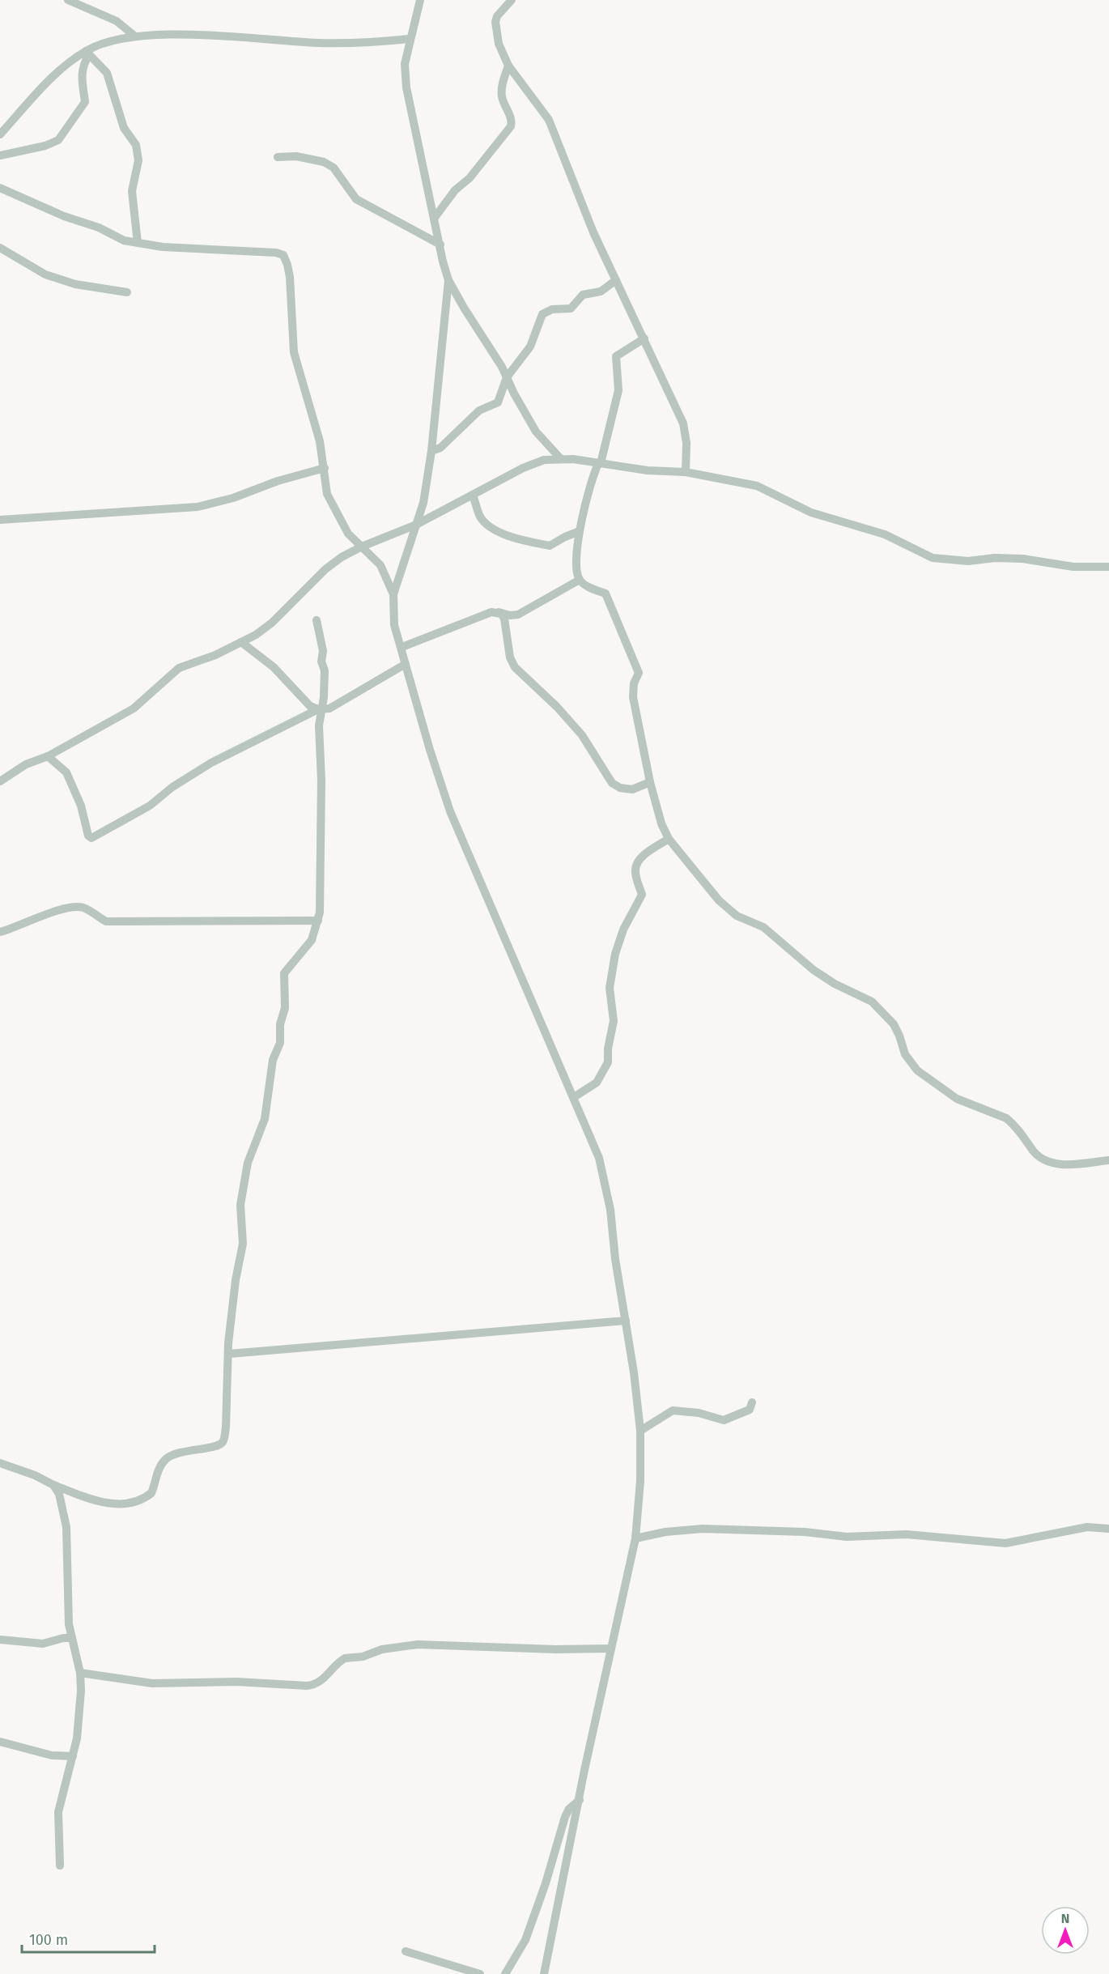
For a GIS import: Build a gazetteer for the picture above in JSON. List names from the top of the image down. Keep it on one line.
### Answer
{"scale_bar":"100 m","north":"top"}
